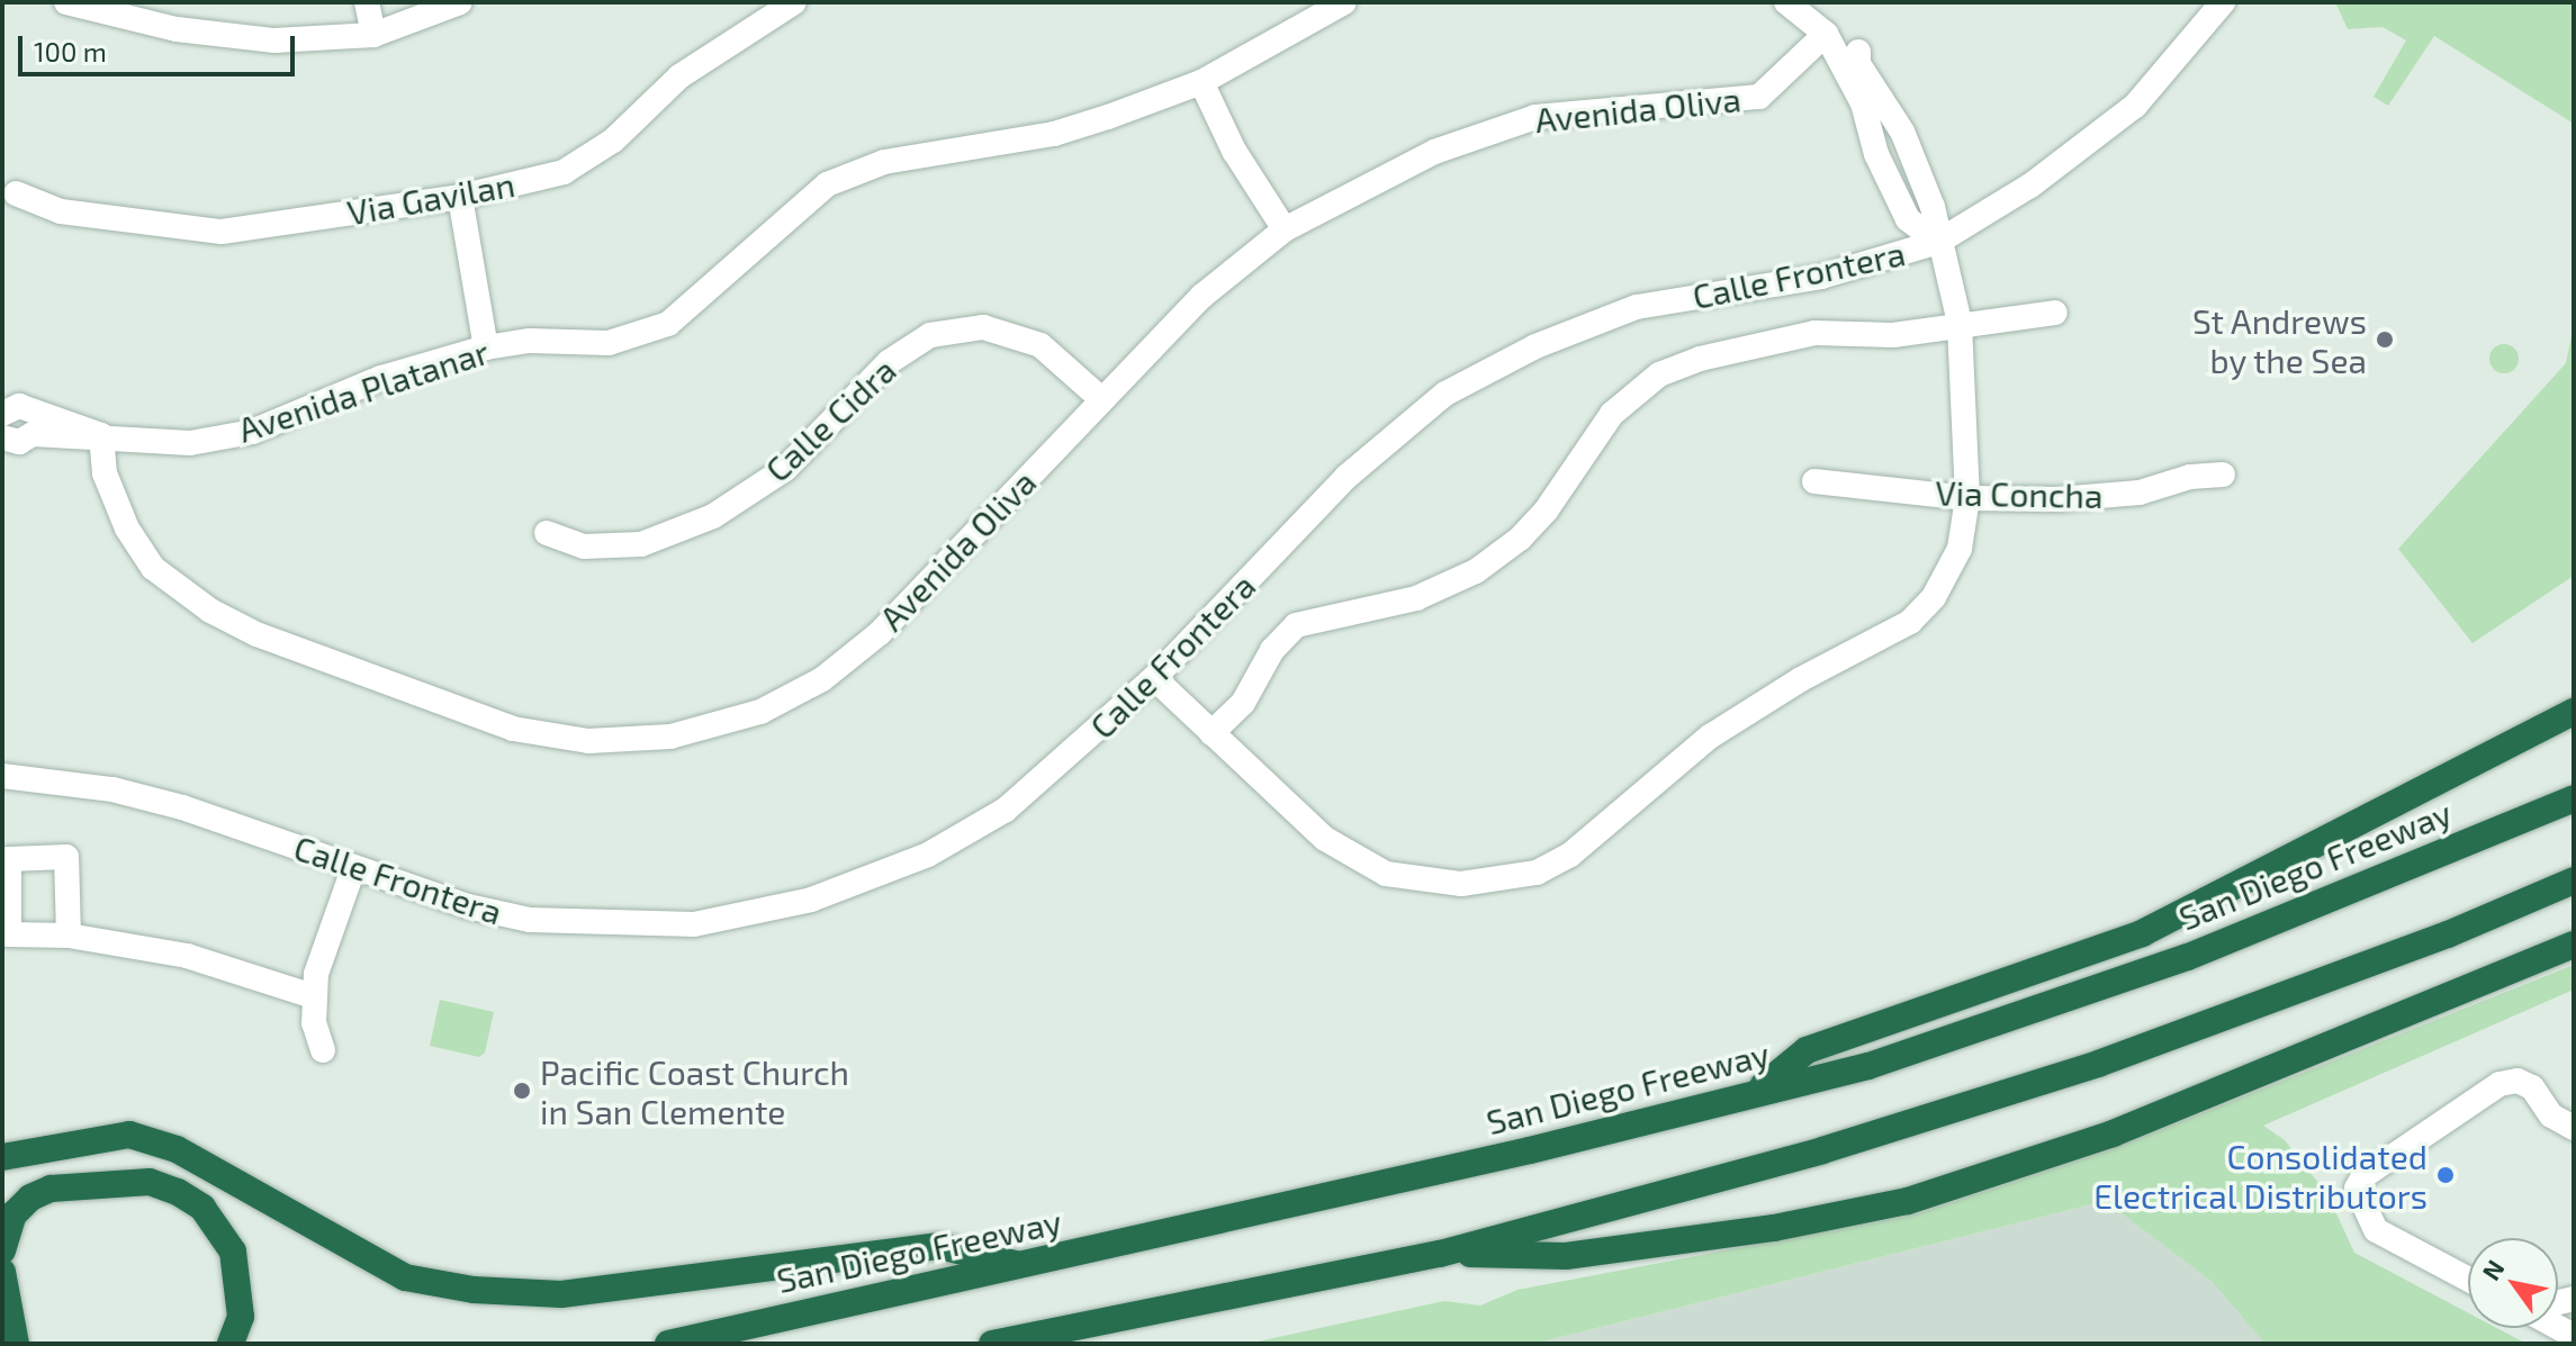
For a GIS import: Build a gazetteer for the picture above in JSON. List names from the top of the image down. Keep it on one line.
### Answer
{"streets":{"highway":["San Diego Freeway"],"street":["Avenida Oliva","Via Gavilan","Calle Frontera","Avenida Platanar","Calle Cidra","Via Concha"]},"crossings":[["Avenida Oliva","Avenida Platanar"],["Avenida Oliva","Calle Cidra"]],"places":["St Andrews by the Sea","Pacific Coast Church in San Clemente","Consolidated Electrical Distributors"],"scale_bar":"100 m","north":"top left"}
